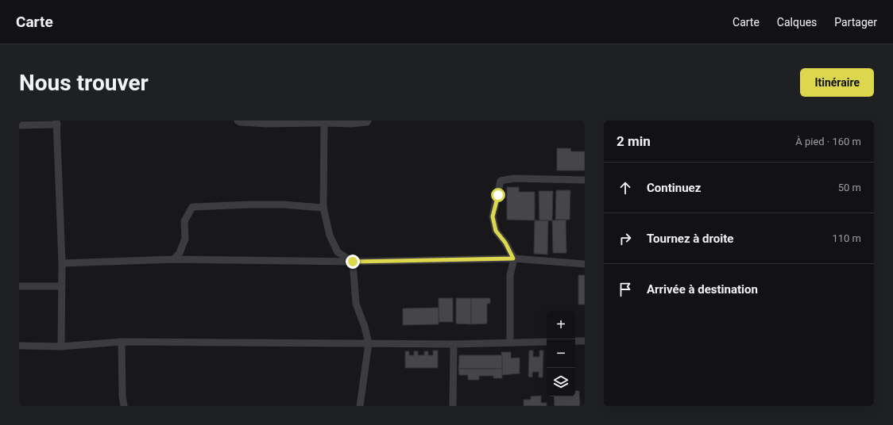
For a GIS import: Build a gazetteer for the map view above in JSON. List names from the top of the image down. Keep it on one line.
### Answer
{"page":{"header":"Carte","nav":["Carte","Calques","Partager"],"buttons":"Itinéraire","title":"Nous trouver","heading":["2 min","À pied · 160 m"],"list":[["Continuez","50 m"],["Tournez à droite","110 m"],"Arrivée à destination"],"map_buttons":["+","−"]}}
